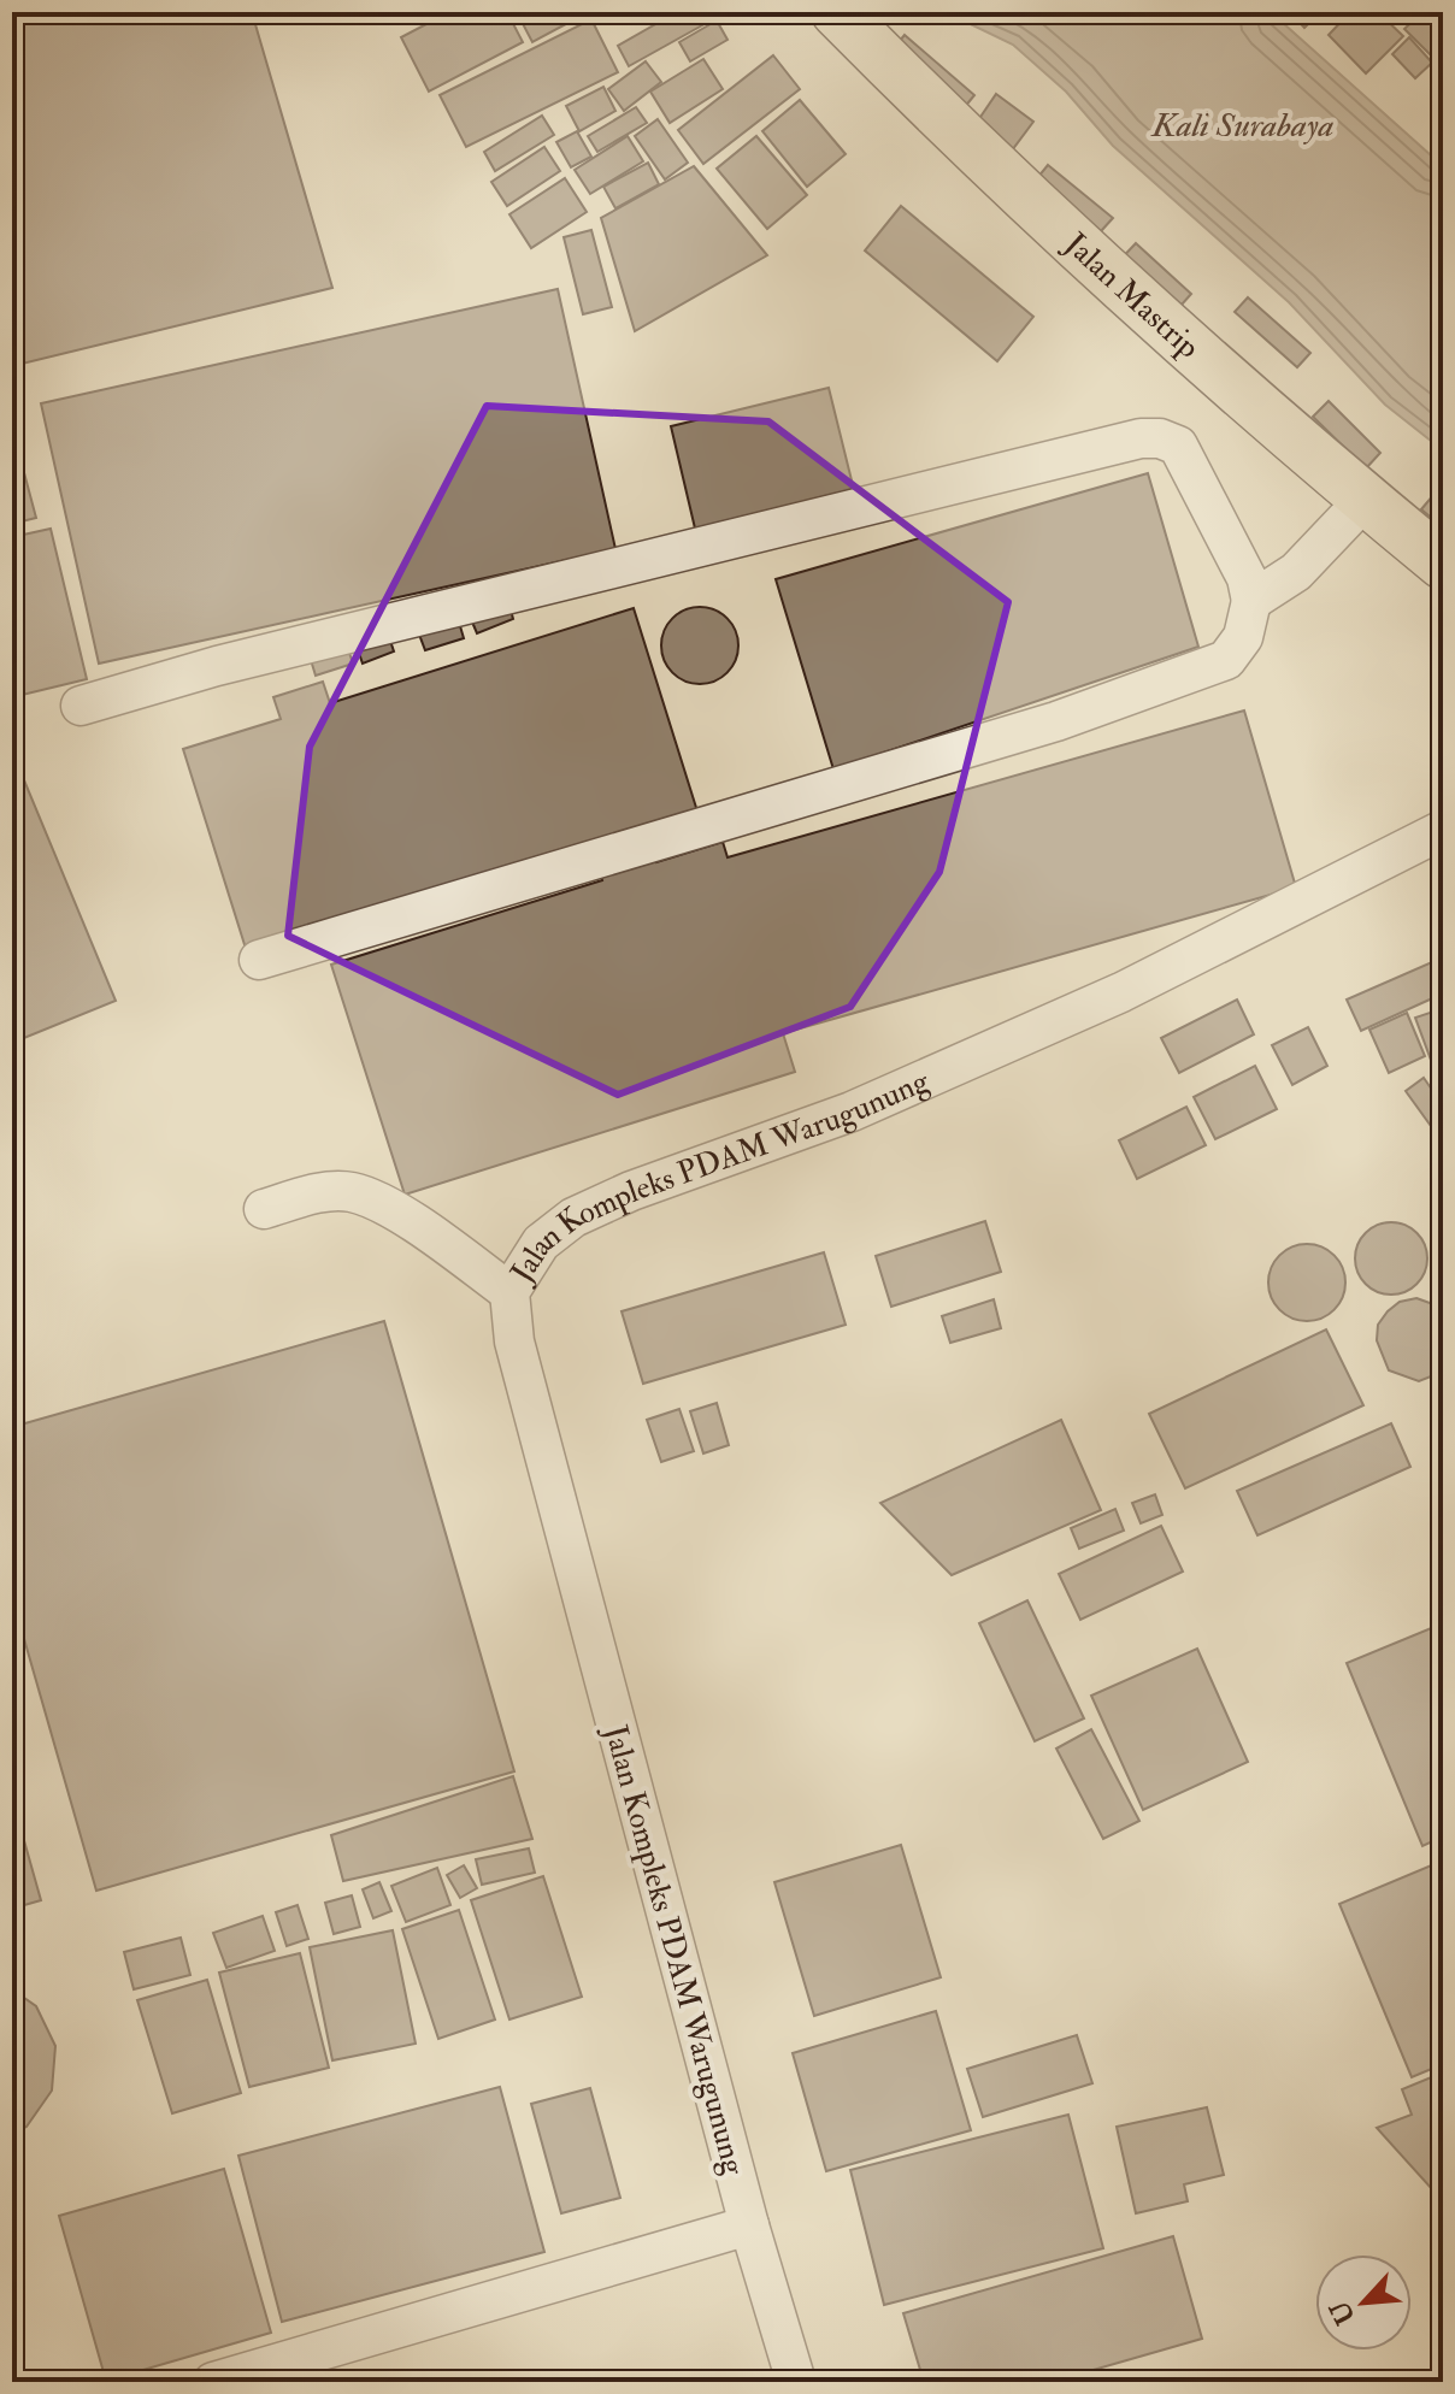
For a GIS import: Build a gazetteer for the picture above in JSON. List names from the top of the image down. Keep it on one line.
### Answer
{"streets":{"main road":["Jalan Mastrip"],"street":["Jalan Kompleks PDAM Warugunung"]},"water":["Kali Surabaya"],"north":"bottom left"}
